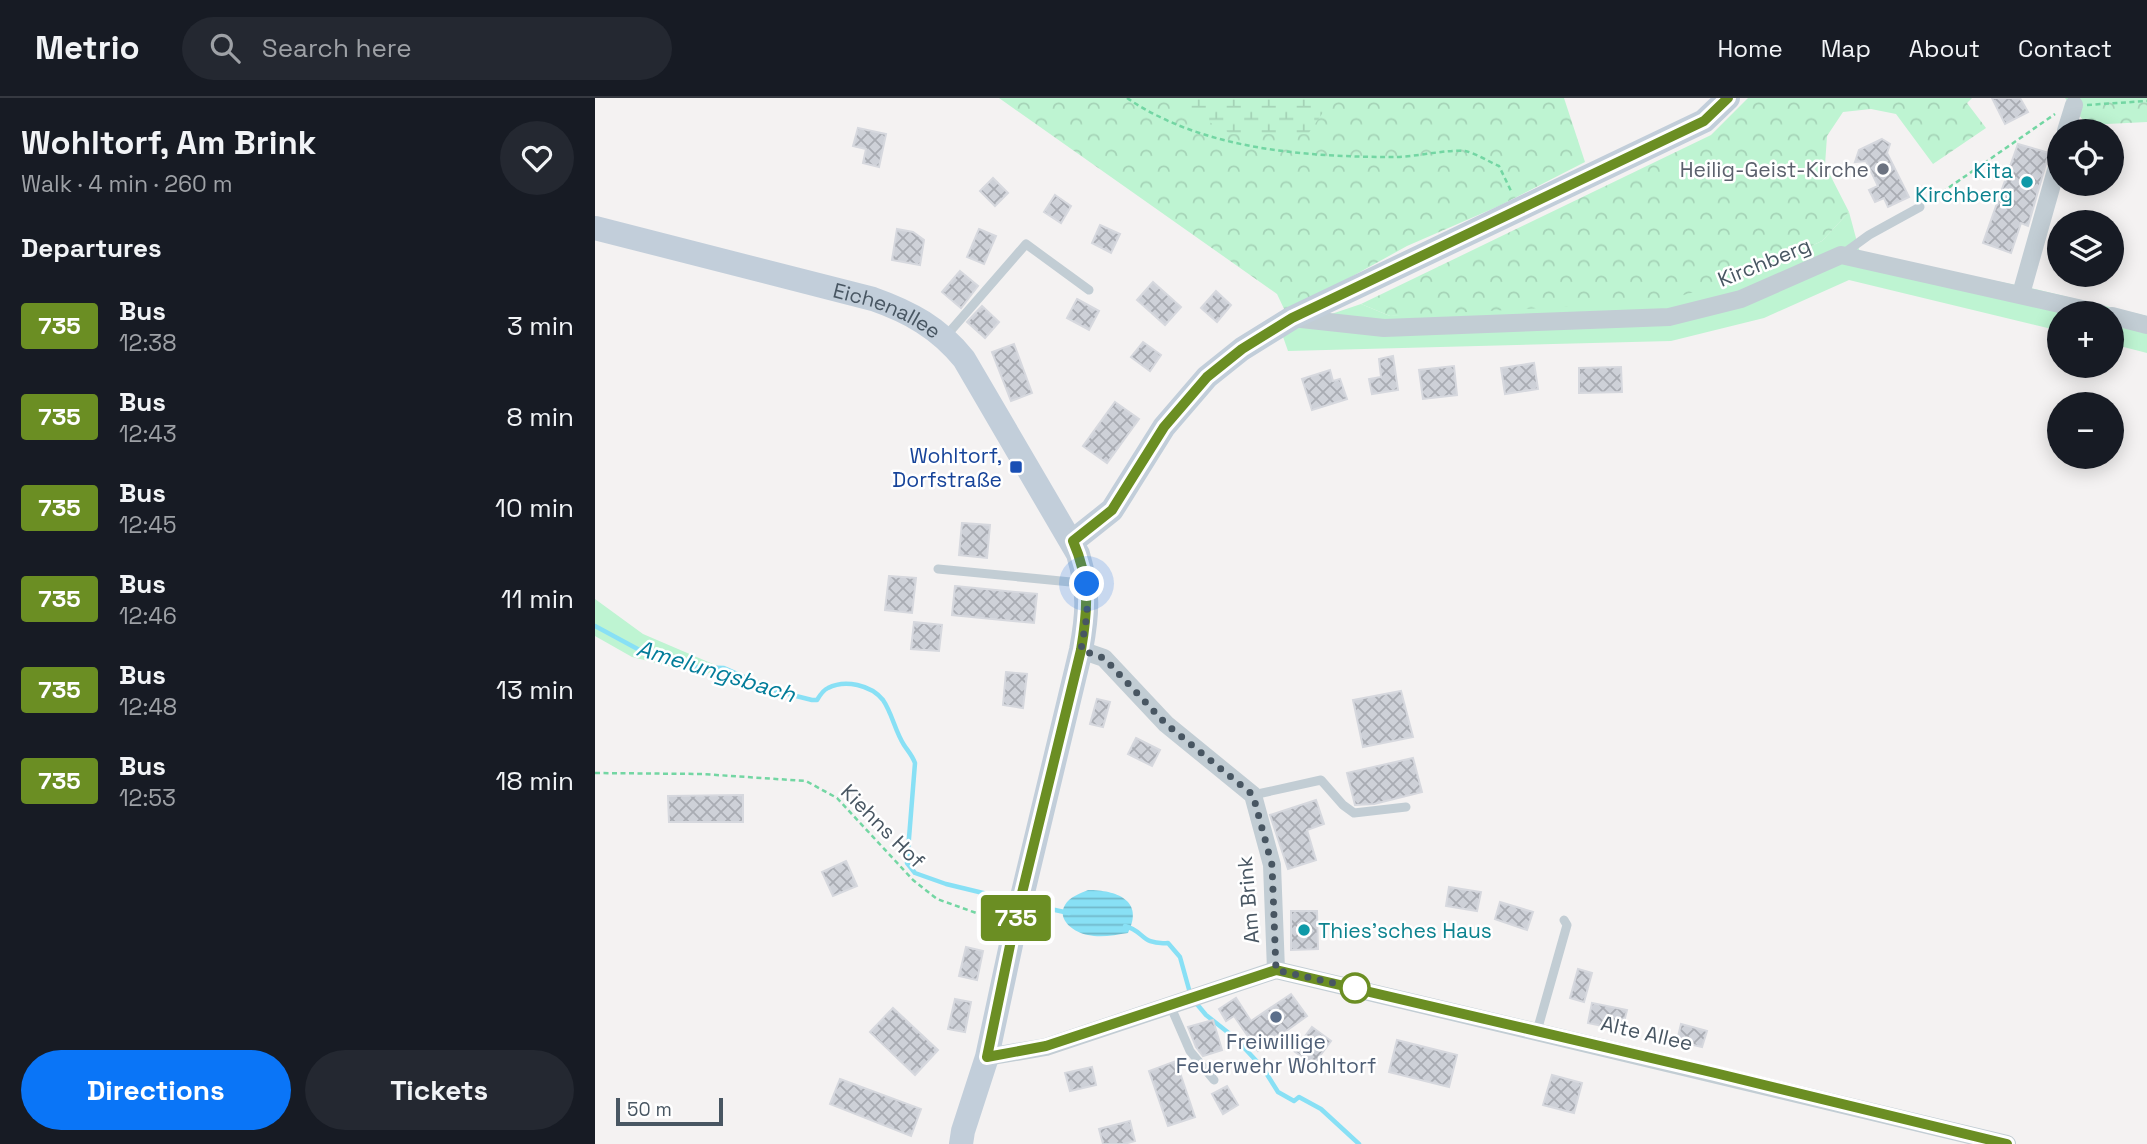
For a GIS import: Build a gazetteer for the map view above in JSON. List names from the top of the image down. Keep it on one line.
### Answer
{"streets":{"street":["Kirchberg","Eichenallee","Am Brink","Alte Allee"],"path":["Kiehns Hof"]},"crossings":[["Eichenallee","Kiehns Hof"],["Eichenallee","Am Brink"],["Am Brink","Alte Allee"]],"water":["Amelungsbach"],"places":{"other":["Heilig-Geist-Kirche","Kita Kirchberg","Thies'sches Haus","Freiwillige Feuerwehr Wohltorf"],"transit":["Wohltorf, Dorfstraße"]},"lines":["bus line 735"],"scale_bar":"50 m","page":{"header":"Metrio","search":"Search here","nav":["Home","Map","About","Contact"],"heading":[["Wohltorf, Am Brink","Walk · 4 min · 260 m"],"Departures"],"on_map":"735","map_buttons":["+","−"],"list":[{"mark":"735","name":"Bus","note":"12:38","value":"3 min"},{"mark":"735","name":"Bus","note":"12:43","value":"8 min"},{"mark":"735","name":"Bus","note":"12:45","value":"10 min"},{"mark":"735","name":"Bus","note":"12:46","value":"11 min"},{"mark":"735","name":"Bus","note":"12:48","value":"13 min"},{"mark":"735","name":"Bus","note":"12:53","value":"18 min"}],"buttons":["Directions","Tickets"],"scale":"50 m"}}
